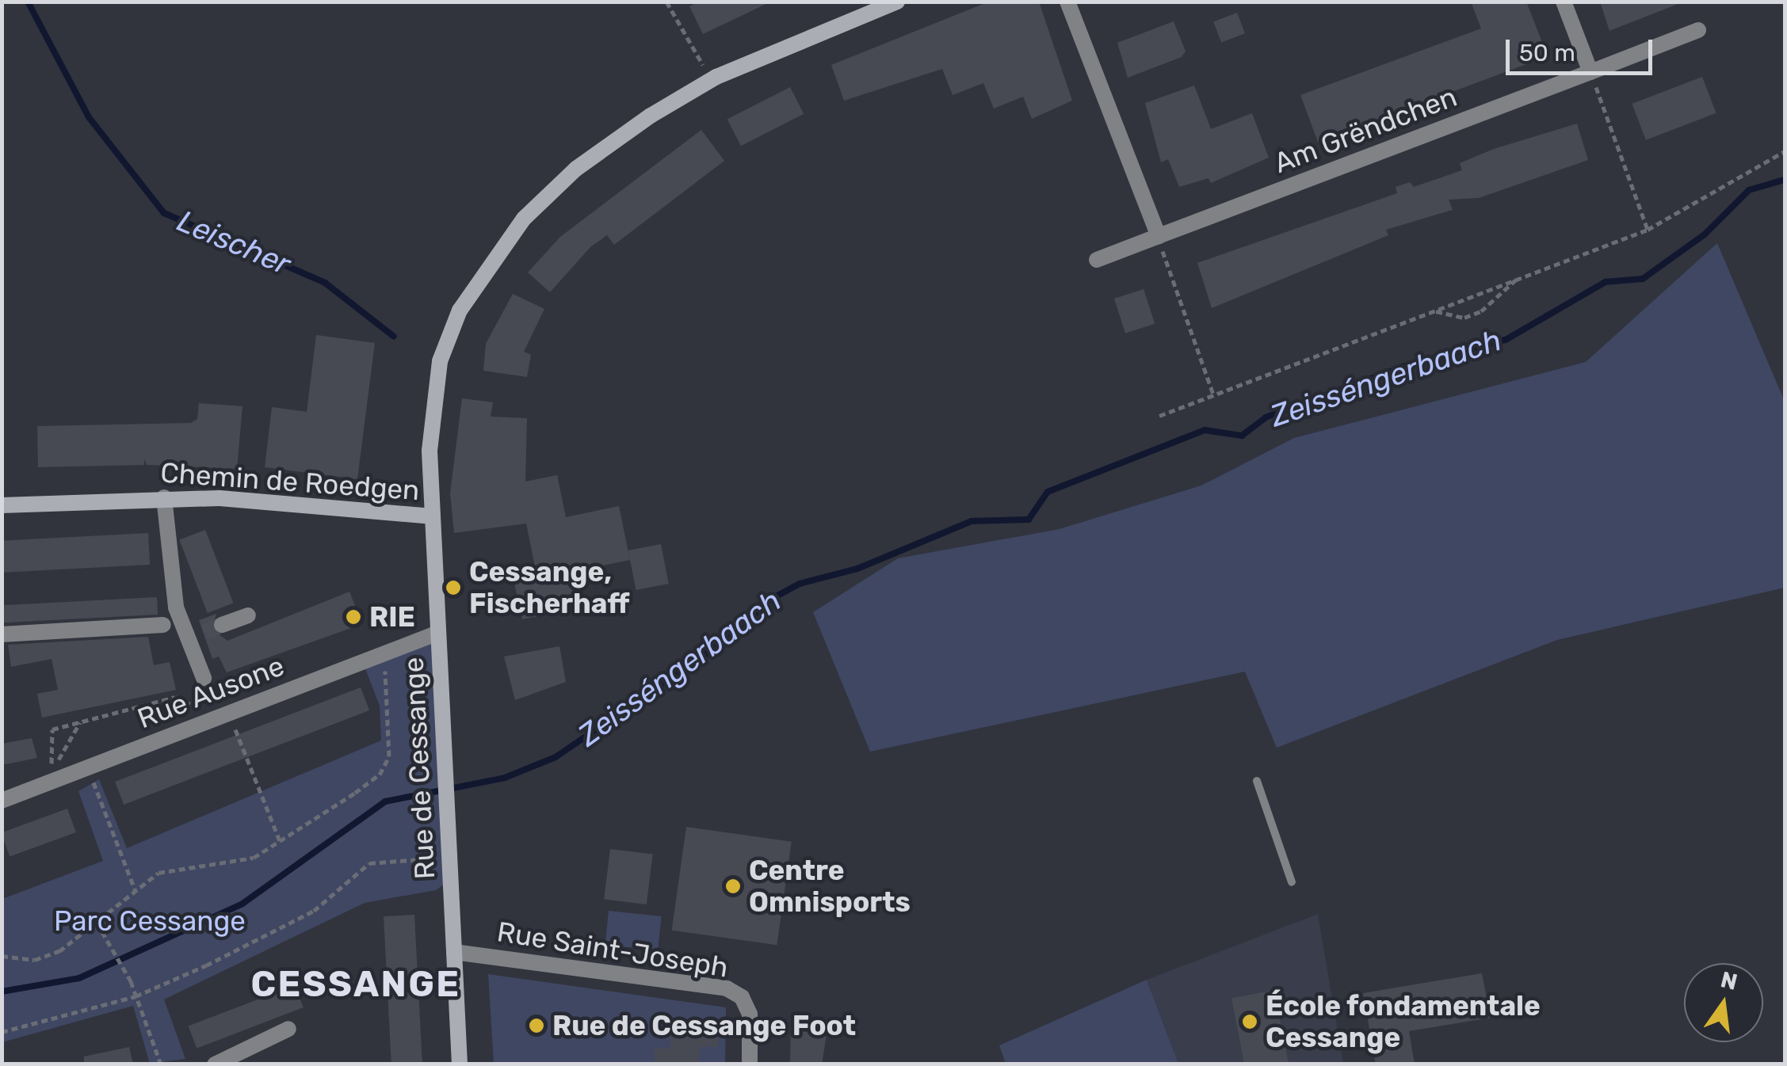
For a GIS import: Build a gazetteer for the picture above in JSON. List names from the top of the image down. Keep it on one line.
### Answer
{"streets":{"main road":["Chemin de Roedgen","Rue de Cessange"],"street":["Am Grëndchen","Rue Ausone","Rue Saint-Joseph"]},"crossings":[["Chemin de Roedgen","Rue de Cessange"],["Rue Ausone","Rue de Cessange"],["Rue de Cessange","Rue Saint-Joseph"]],"districts":["CESSANGE"],"water":["Leischer","Zeisséngerbaach"],"parks":["Parc Cessange"],"places":["Cessange, Fischerhaff","RIE","Centre Omnisports","École fondamentale Cessange","Rue de Cessange Foot"],"scale_bar":"50 m","north":"top"}
